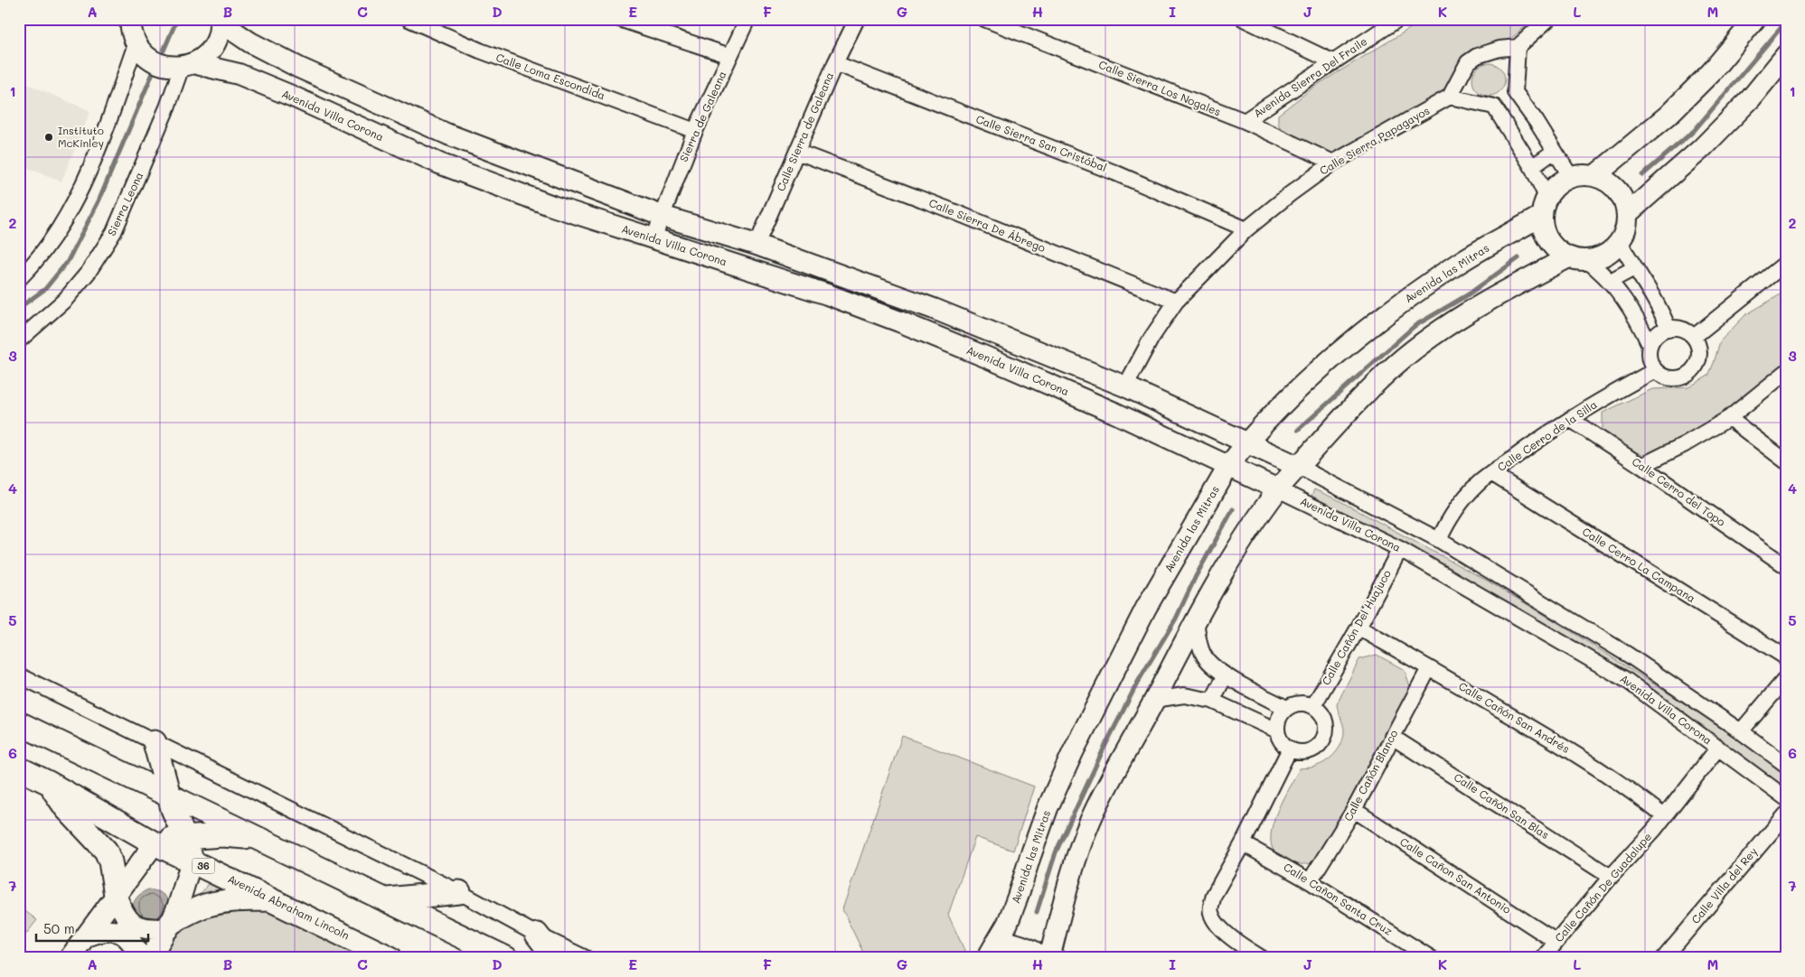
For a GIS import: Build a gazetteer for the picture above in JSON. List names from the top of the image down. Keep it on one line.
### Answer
{"streets":{"main road":["36","Avenida Abraham Lincoln"],"street":["Calle Loma Escondida","Avenida Sierra Del Fraile","Calle Sierra Los Nogales","Avenida Villa Corona","Sierra de Galeana","Calle Sierra de Galeana","Calle Sierra Papagayos","Calle Sierra San Cristóbal","Sierra Leona","Calle Sierra De Ábrego","Avenida las Mitras","Calle Cerro de la Silla","Calle Cerro del Topo","Calle Cerro La Campana","Calle Cañón Del Huajuco","Calle Cañón San Andrés","Calle Cañón Blanco","Calle Cañón San Blas","Calle Cañon San Antonio","Calle Villa del Rey","Calle Cañón De Guadalupe","Calle Cañon Santa Cruz"]},"crossings":[["Calle Loma Escondida","Sierra de Galeana"],["Avenida Sierra Del Fraile","Calle Sierra Los Nogales"],["Calle Sierra Los Nogales","Calle Sierra Papagayos"],["Avenida Villa Corona","Sierra de Galeana"],["Avenida Villa Corona","Calle Sierra de Galeana"],["Avenida Villa Corona","Calle Sierra Papagayos"],["Avenida Villa Corona","Sierra Leona"],["Avenida Villa Corona","Avenida las Mitras"],["Avenida Villa Corona","Calle Cerro de la Silla"],["Avenida Villa Corona","Calle Cañón Del Huajuco"],["Avenida Villa Corona","Calle Cañón De Guadalupe"],["Calle Sierra de Galeana","Calle Sierra San Cristóbal"],["Calle Sierra de Galeana","Calle Sierra De Ábrego"],["Calle Sierra Papagayos","Calle Sierra San Cristóbal"],["Calle Sierra Papagayos","Calle Sierra De Ábrego"],["Calle Cerro de la Silla","Calle Cerro del Topo"],["Calle Cerro de la Silla","Calle Cerro La Campana"],["Calle Cañón Del Huajuco","Calle Cañón San Andrés"],["Calle Cañón San Andrés","Calle Cañón Blanco"],["Calle Cañón San Andrés","Calle Cañón De Guadalupe"],["Calle Cañón Blanco","Calle Cañón San Blas"],["Calle Cañón Blanco","Calle Cañon San Antonio"],["Calle Cañón Blanco","Calle Cañon Santa Cruz"],["Calle Cañón San Blas","Calle Cañón De Guadalupe"],["Calle Cañon San Antonio","Calle Cañón De Guadalupe"]],"places":["Instituto McKinley"],"scale_bar":"50 m","grid":{"columns":["A","B","C","D","E","F","G","H","I","J","K","L","M"],"rows":["1","2","3","4","5","6","7"]}}
